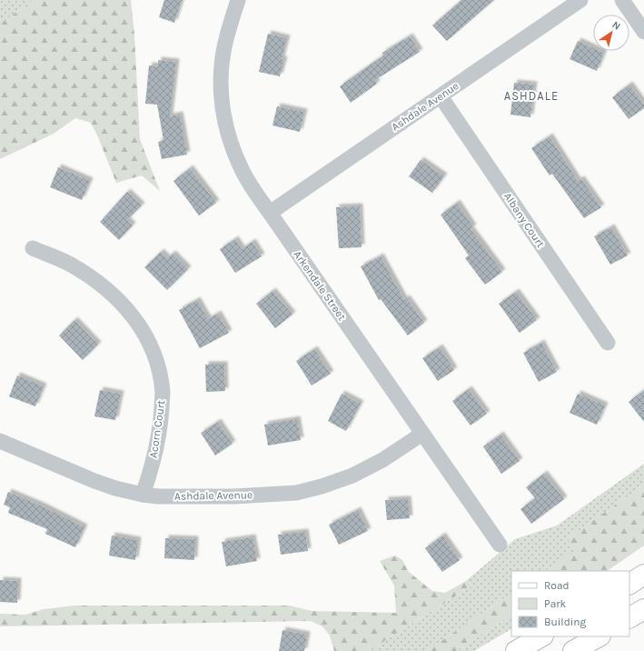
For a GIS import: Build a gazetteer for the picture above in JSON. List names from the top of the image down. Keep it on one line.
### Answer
{"streets":{"street":["Ashdale Avenue","Albany Court","Arkendale Street","Acorn Court"]},"crossings":[["Ashdale Avenue","Albany Court"],["Ashdale Avenue","Arkendale Street"],["Ashdale Avenue","Acorn Court"]],"districts":["ASHDALE"],"legend":["Road","Park","Building"],"north":"top right"}
